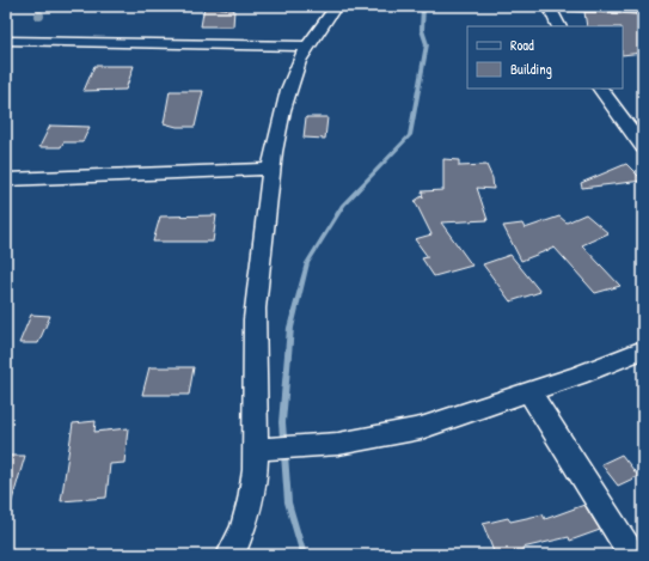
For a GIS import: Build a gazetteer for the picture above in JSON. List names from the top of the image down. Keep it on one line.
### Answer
{"legend":["Road","Building"]}
